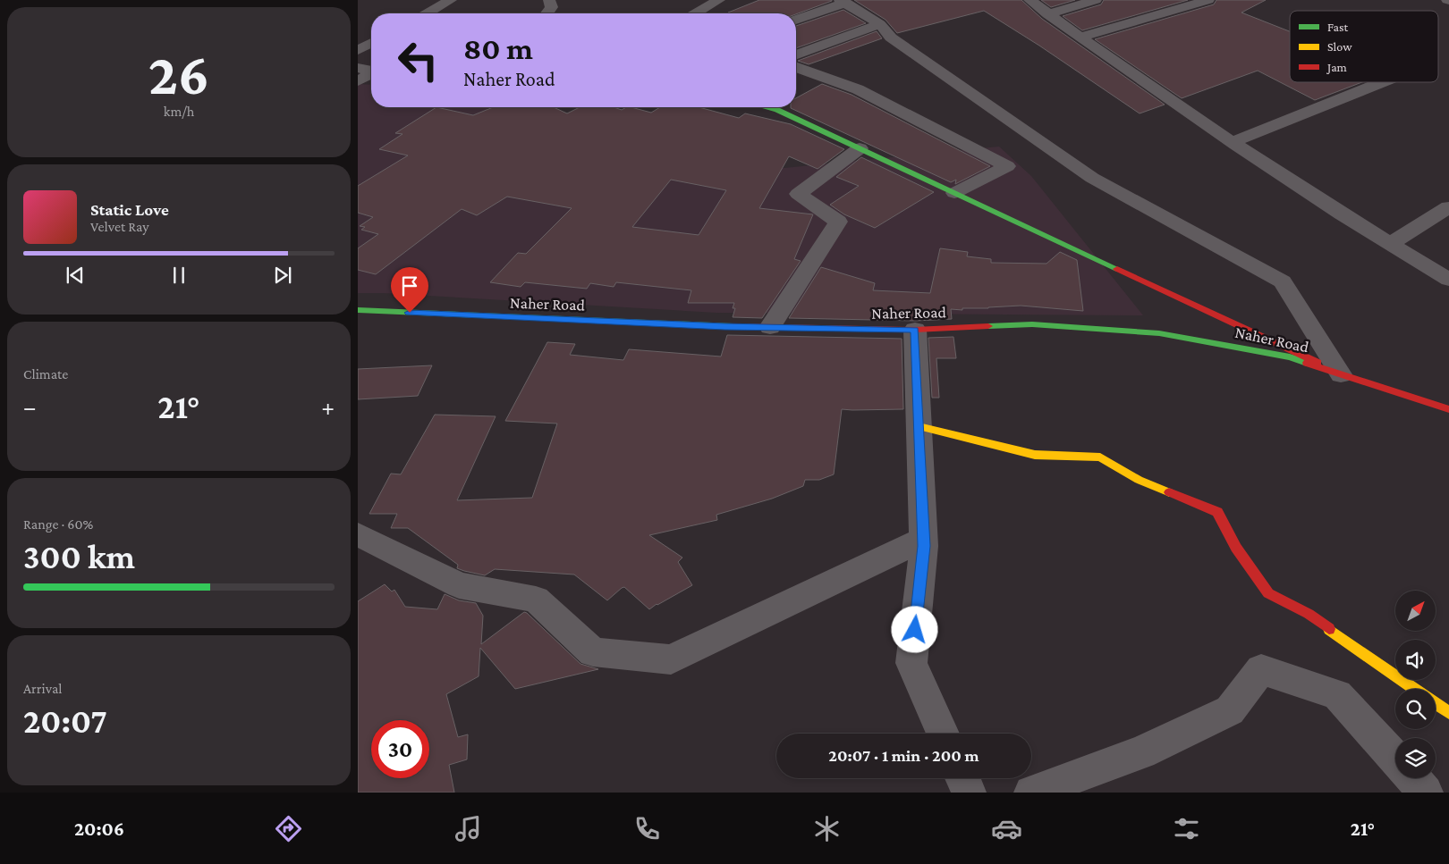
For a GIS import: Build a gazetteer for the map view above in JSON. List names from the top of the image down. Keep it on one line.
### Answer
{"streets":{"street":["Naher Road"]},"legend":["Fast","Slow","Jam"],"north":"top right","page":{"tile":[["26","km/h"],"Climate",["Range · 60%","300 km"],["Arrival","20:07"]],"turn":["80 m","Naher Road"],"song":["Static Love","Velvet Ray"],"heat":["−","21°","+"],"limit":"30","trip":"20:07 · 1 min · 200 m","tabs":["20:06","21°"]}}
